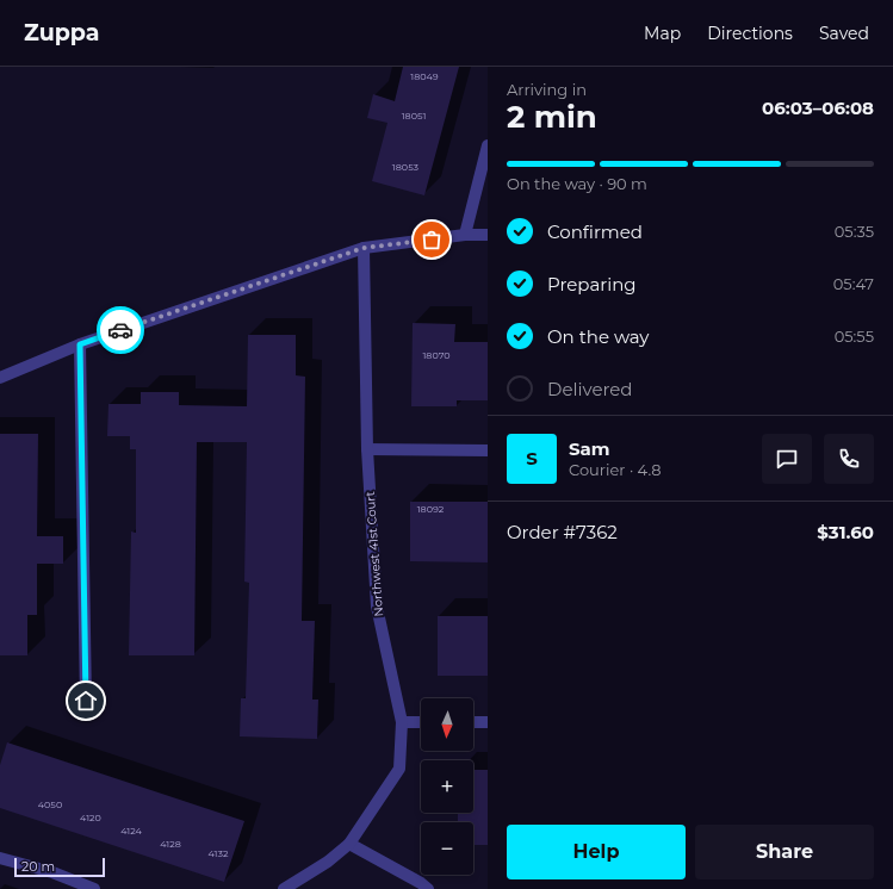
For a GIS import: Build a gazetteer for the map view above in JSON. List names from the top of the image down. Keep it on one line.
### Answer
{"streets":{"street":["Northwest 41st Court"]},"house_numbers":["18049","18051","18053","18070","18092","4050","4120","4124","4128","4132"],"scale_bar":"20 m","north":"bottom","page":{"header":"Zuppa","nav":["Map","Directions","Saved"],"heading":["2 min","Arriving in","06:03–06:08"],"panel":["Sam","Courier · 4.8","Order #7362","$31.60"],"bar":"On the way · 90 m","list":[["Confirmed","05:35"],["Preparing","05:47"],["On the way","05:55"],"Delivered"],"round":"S","map_buttons":["+","−"],"buttons":["Help","Share"],"scale":"20 m"}}
